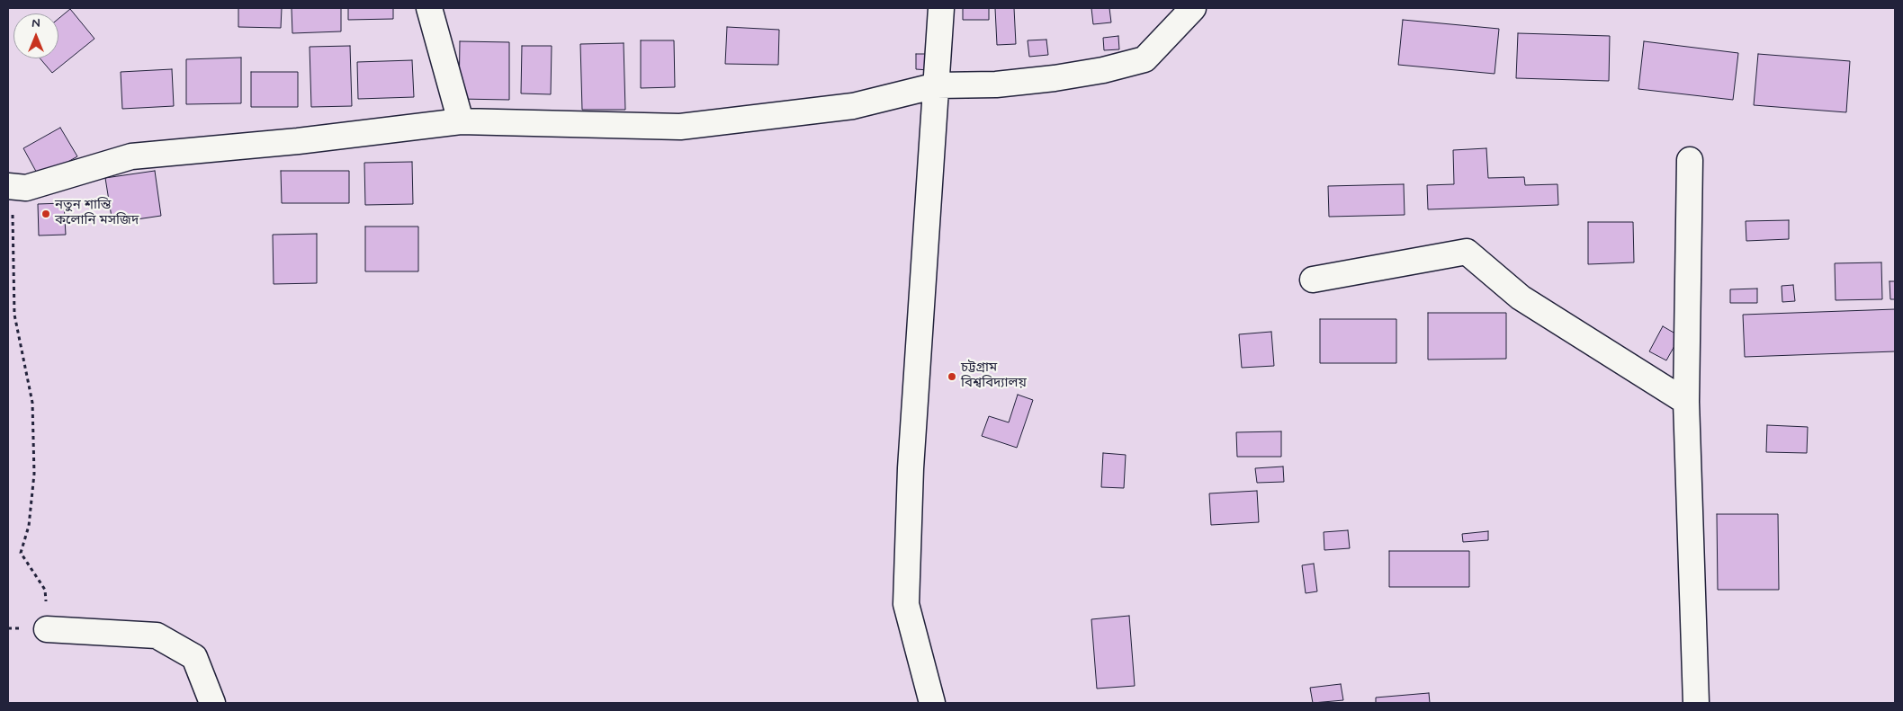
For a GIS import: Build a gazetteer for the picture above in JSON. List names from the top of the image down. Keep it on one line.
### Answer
{"places":["নতুন শান্তি কলোনি মসজিদ","চট্টগ্রাম বিশ্ববিদ্যালয়"],"north":"top"}
